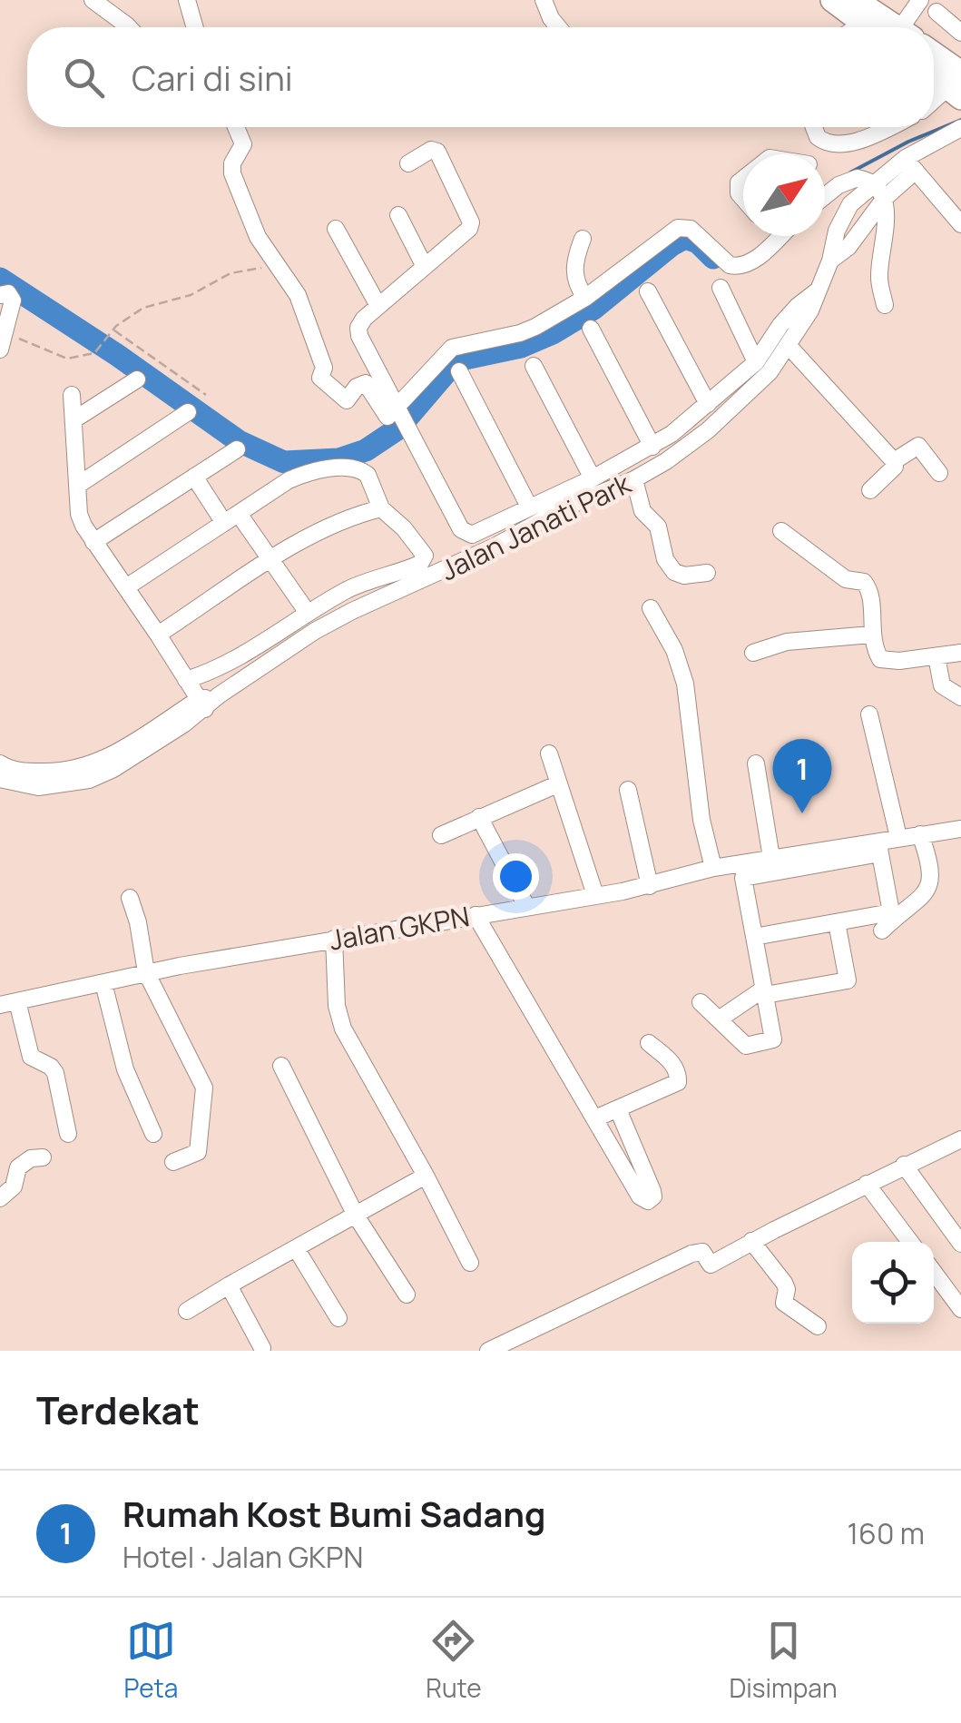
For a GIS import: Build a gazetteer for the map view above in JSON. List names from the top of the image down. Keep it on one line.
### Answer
{"streets":{"street":["Jalan Janati Park","Jalan GKPN"]},"north":"top right","page":{"search":"Cari di sini","pins":"1","heading":"Terdekat","list":[{"mark":"1","name":"Rumah Kost Bumi Sadang","note":"Hotel · Jalan GKPN","value":"160 m"}],"nav":["Peta","Rute","Disimpan"]}}
